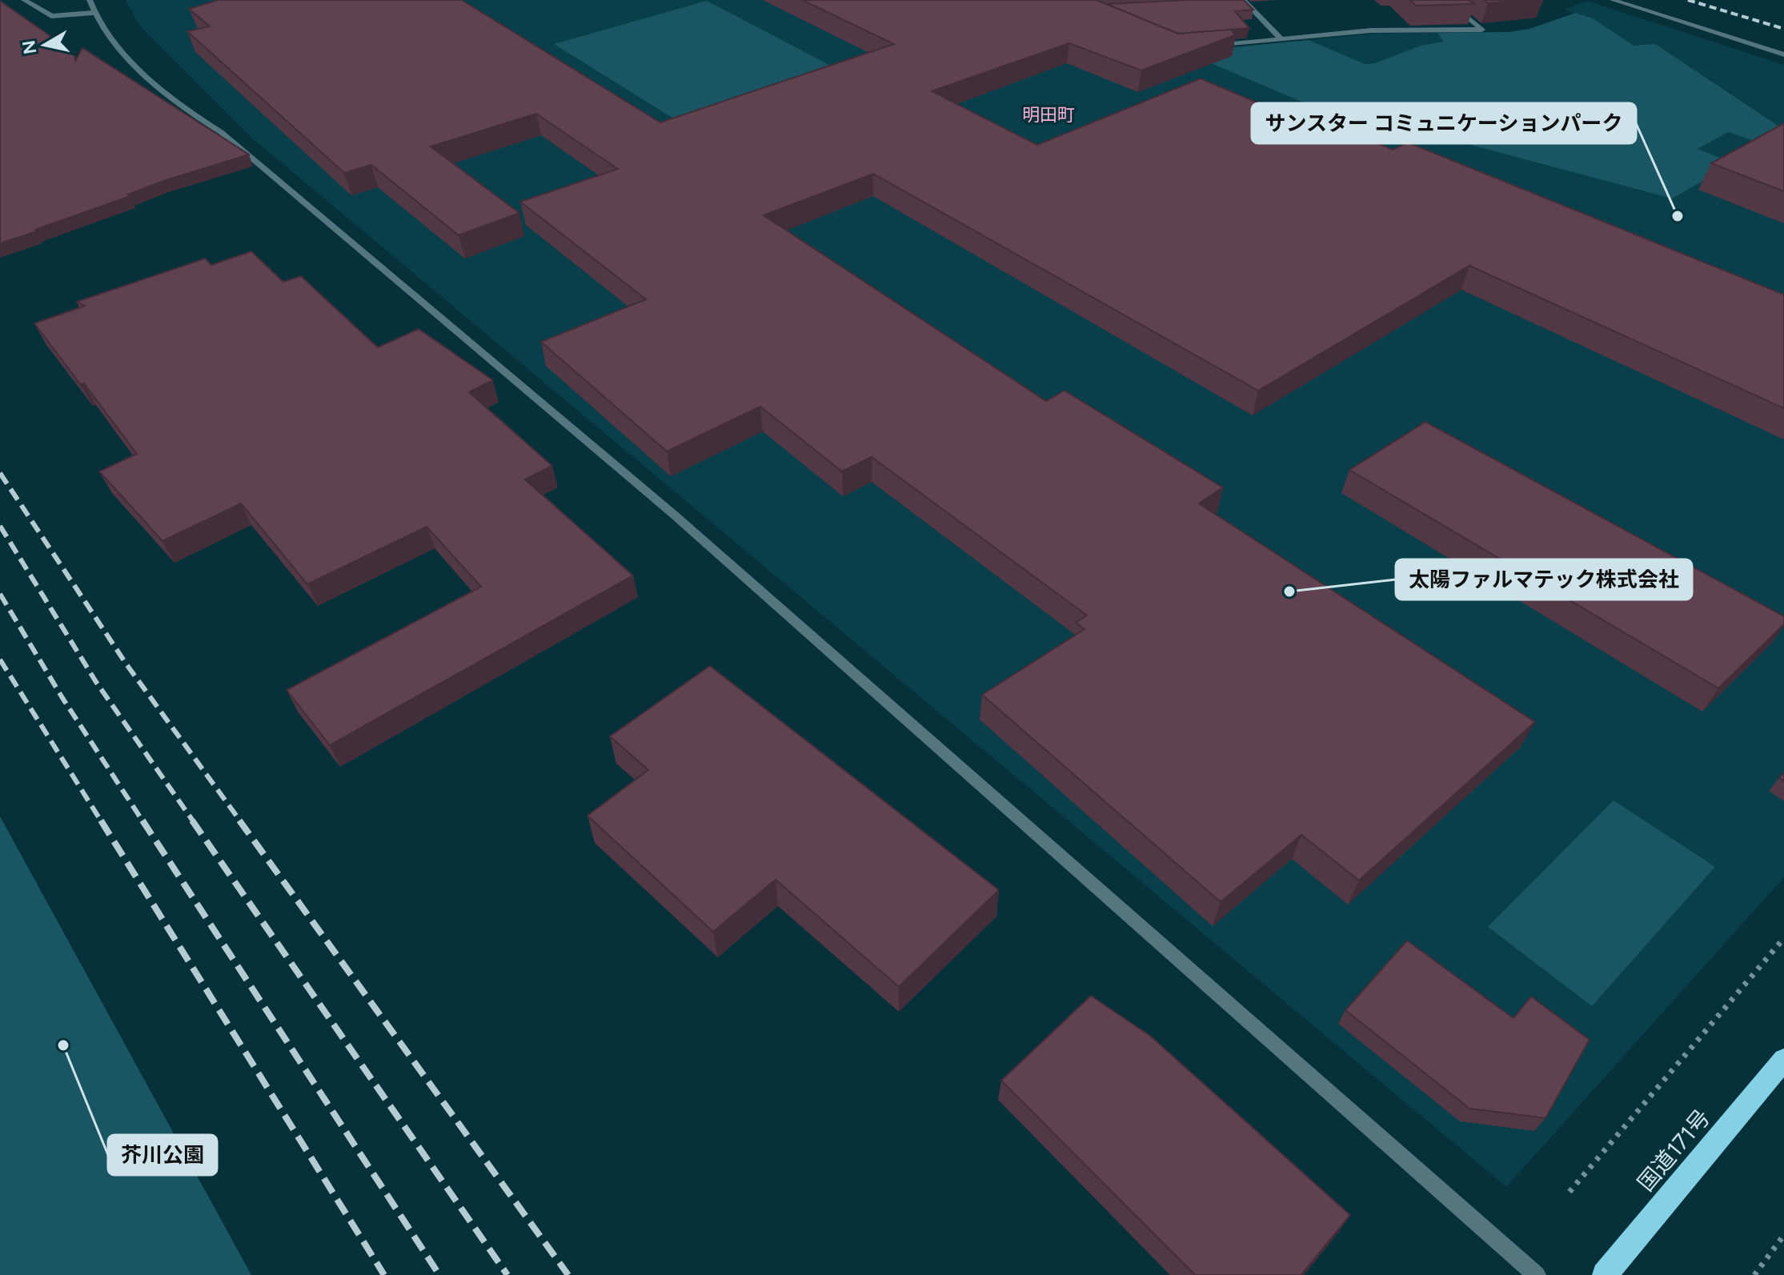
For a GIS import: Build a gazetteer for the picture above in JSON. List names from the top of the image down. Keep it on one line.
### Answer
{"streets":{"highway":["国道171号"]},"districts":["明田町"],"places":["サンスター コミュニケーションパーク","太陽ファルマテック株式会社","芥川公園"],"north":"left"}
